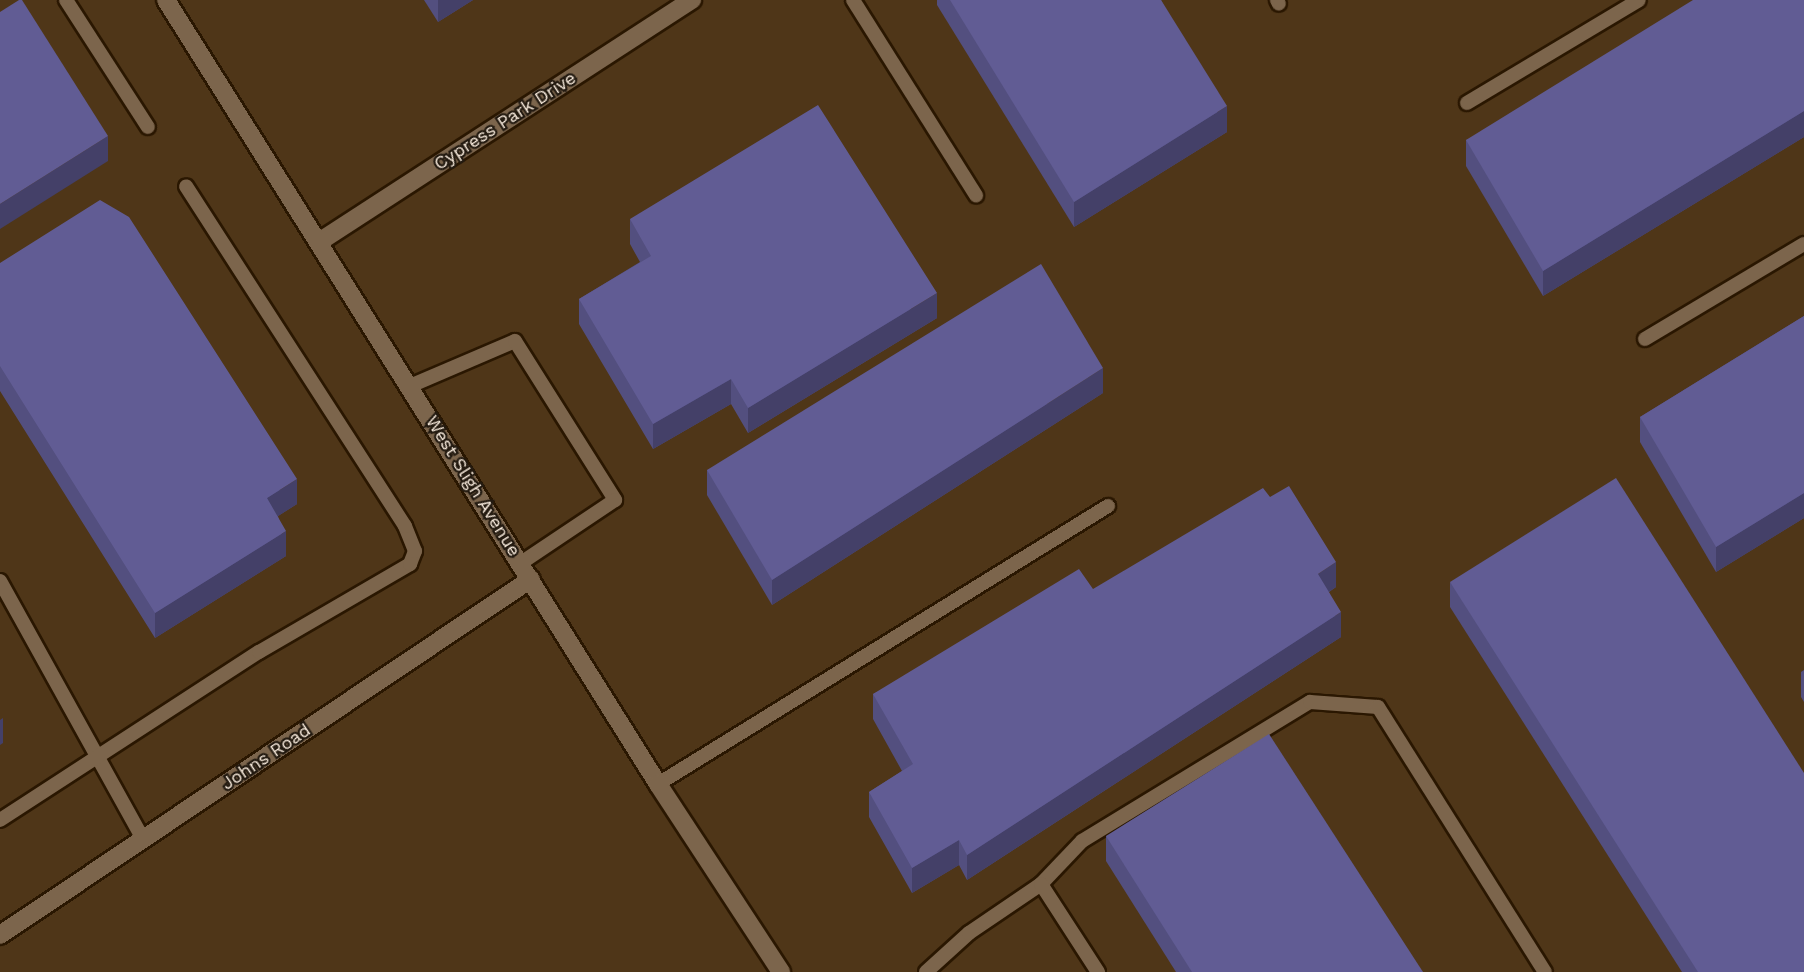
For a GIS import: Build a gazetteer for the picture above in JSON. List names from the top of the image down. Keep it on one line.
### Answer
{"streets":{"street":["Cypress Park Drive","West Sligh Avenue","Johns Road"]},"crossings":[["Cypress Park Drive","West Sligh Avenue"],["West Sligh Avenue","Johns Road"]]}
